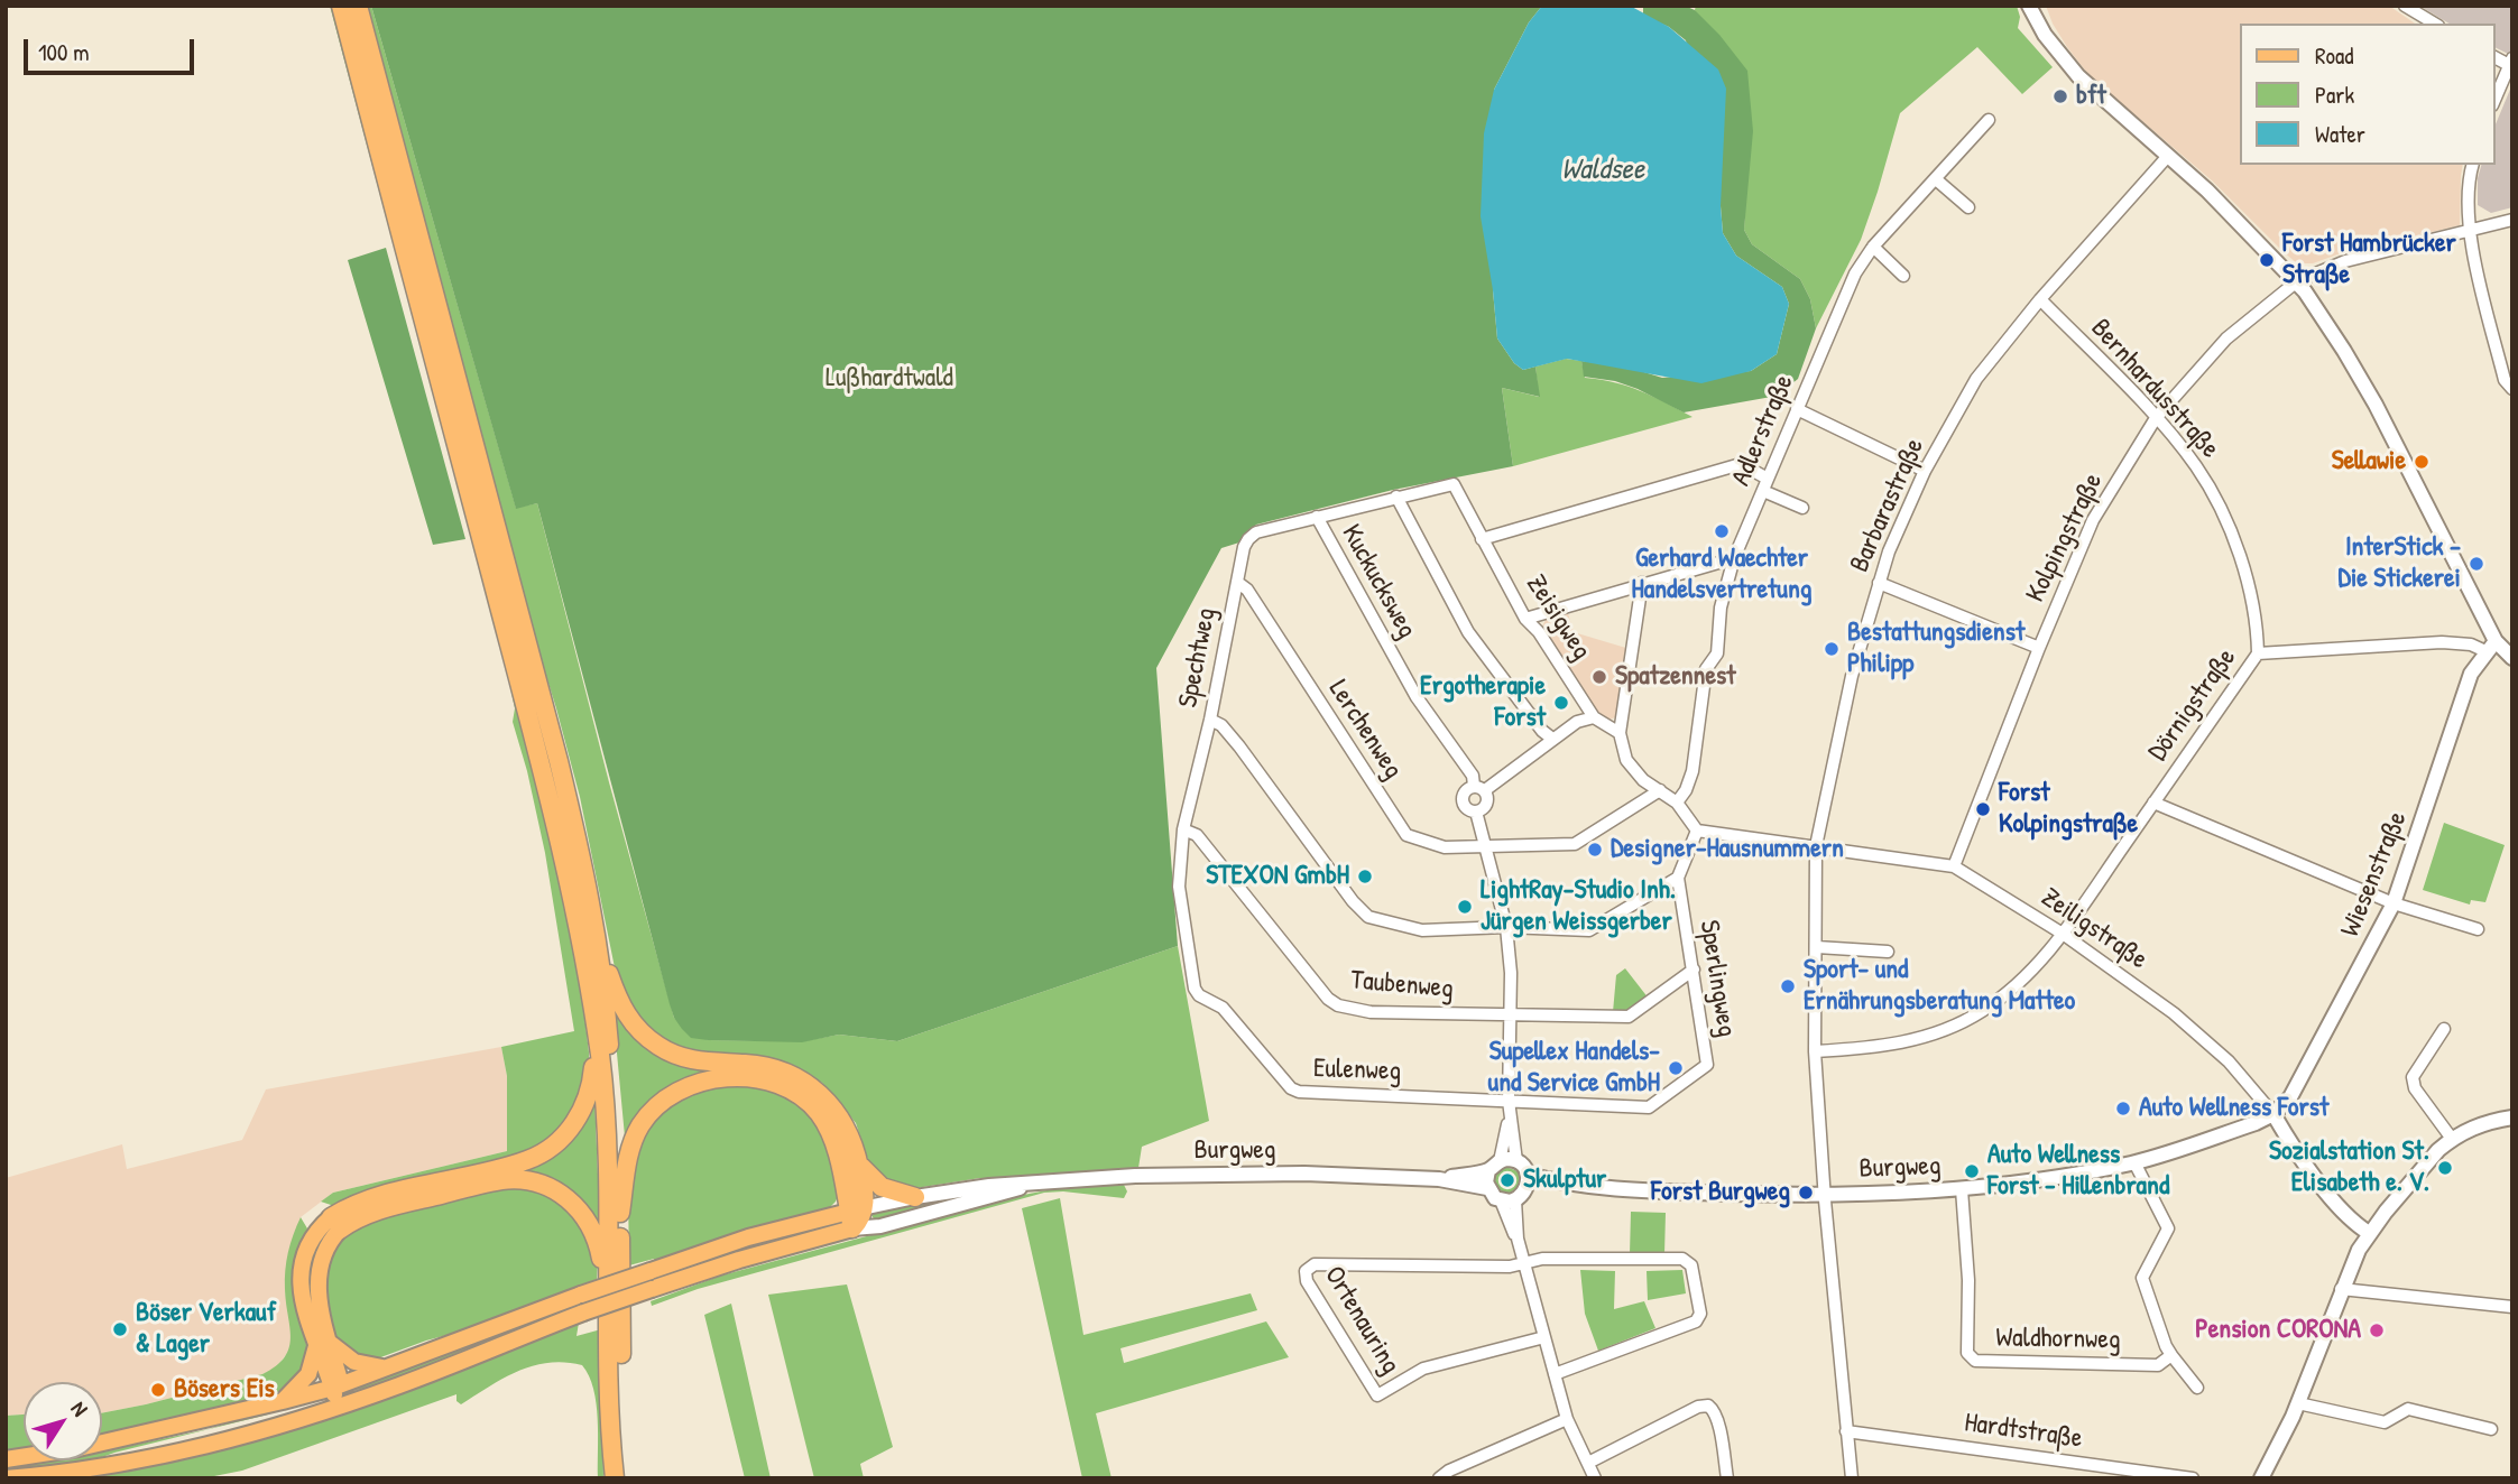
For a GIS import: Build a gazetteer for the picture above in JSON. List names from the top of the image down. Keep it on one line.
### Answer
{"streets":{"street":["Bernhardusstraße","Adlerstraße","Barbarastraße","Kolpingstraße","Kuckucksweg","Zeisigweg","Spechtweg","Dörnigstraße","Lerchenweg","Wiesenstraße","Zeiligstraße","Sperlingweg","Taubenweg","Eulenweg","Burgweg","Ortenauring","Waldhornweg","Hardtstraße"]},"crossings":[["Bernhardusstraße","Barbarastraße"],["Bernhardusstraße","Kolpingstraße"],["Bernhardusstraße","Dörnigstraße"],["Barbarastraße","Dörnigstraße"],["Barbarastraße","Zeiligstraße"],["Barbarastraße","Burgweg"],["Barbarastraße","Hardtstraße"],["Kolpingstraße","Zeiligstraße"],["Kuckucksweg","Spechtweg"],["Zeisigweg","Spechtweg"],["Spechtweg","Lerchenweg"],["Spechtweg","Taubenweg"],["Spechtweg","Eulenweg"],["Dörnigstraße","Wiesenstraße"],["Dörnigstraße","Zeiligstraße"],["Wiesenstraße","Zeiligstraße"],["Wiesenstraße","Burgweg"],["Zeiligstraße","Burgweg"],["Sperlingweg","Taubenweg"],["Sperlingweg","Eulenweg"],["Burgweg","Waldhornweg"]],"water":["Waldsee"],"parks":["Lußhardtwald"],"places":["bft","Forst Hambrücker Straße","Sellawie","Gerhard Waechter Handelsvertretung","InterStick – Die Stickerei","Bestattungsdienst Philipp","Spatzennest","Ergotherapie Forst","Forst Kolpingstraße","Designer-Hausnummern","STEXON GmbH","LightRay-Studio Inh. Jürgen Weissgerber","Sport- und Ernährungsberatung Matteo","Supellex Handels- und Service GmbH","Auto Wellness Forst","Sozialstation St. Elisabeth e. V.","Auto Wellness Forst - Hillenbrand","Skulptur","Forst Burgweg","Böser Verkauf & Lager","Pension CORONA","Bösers Eis"],"legend":["Road","Park","Water"],"scale_bar":"100 m","north":"top right"}
